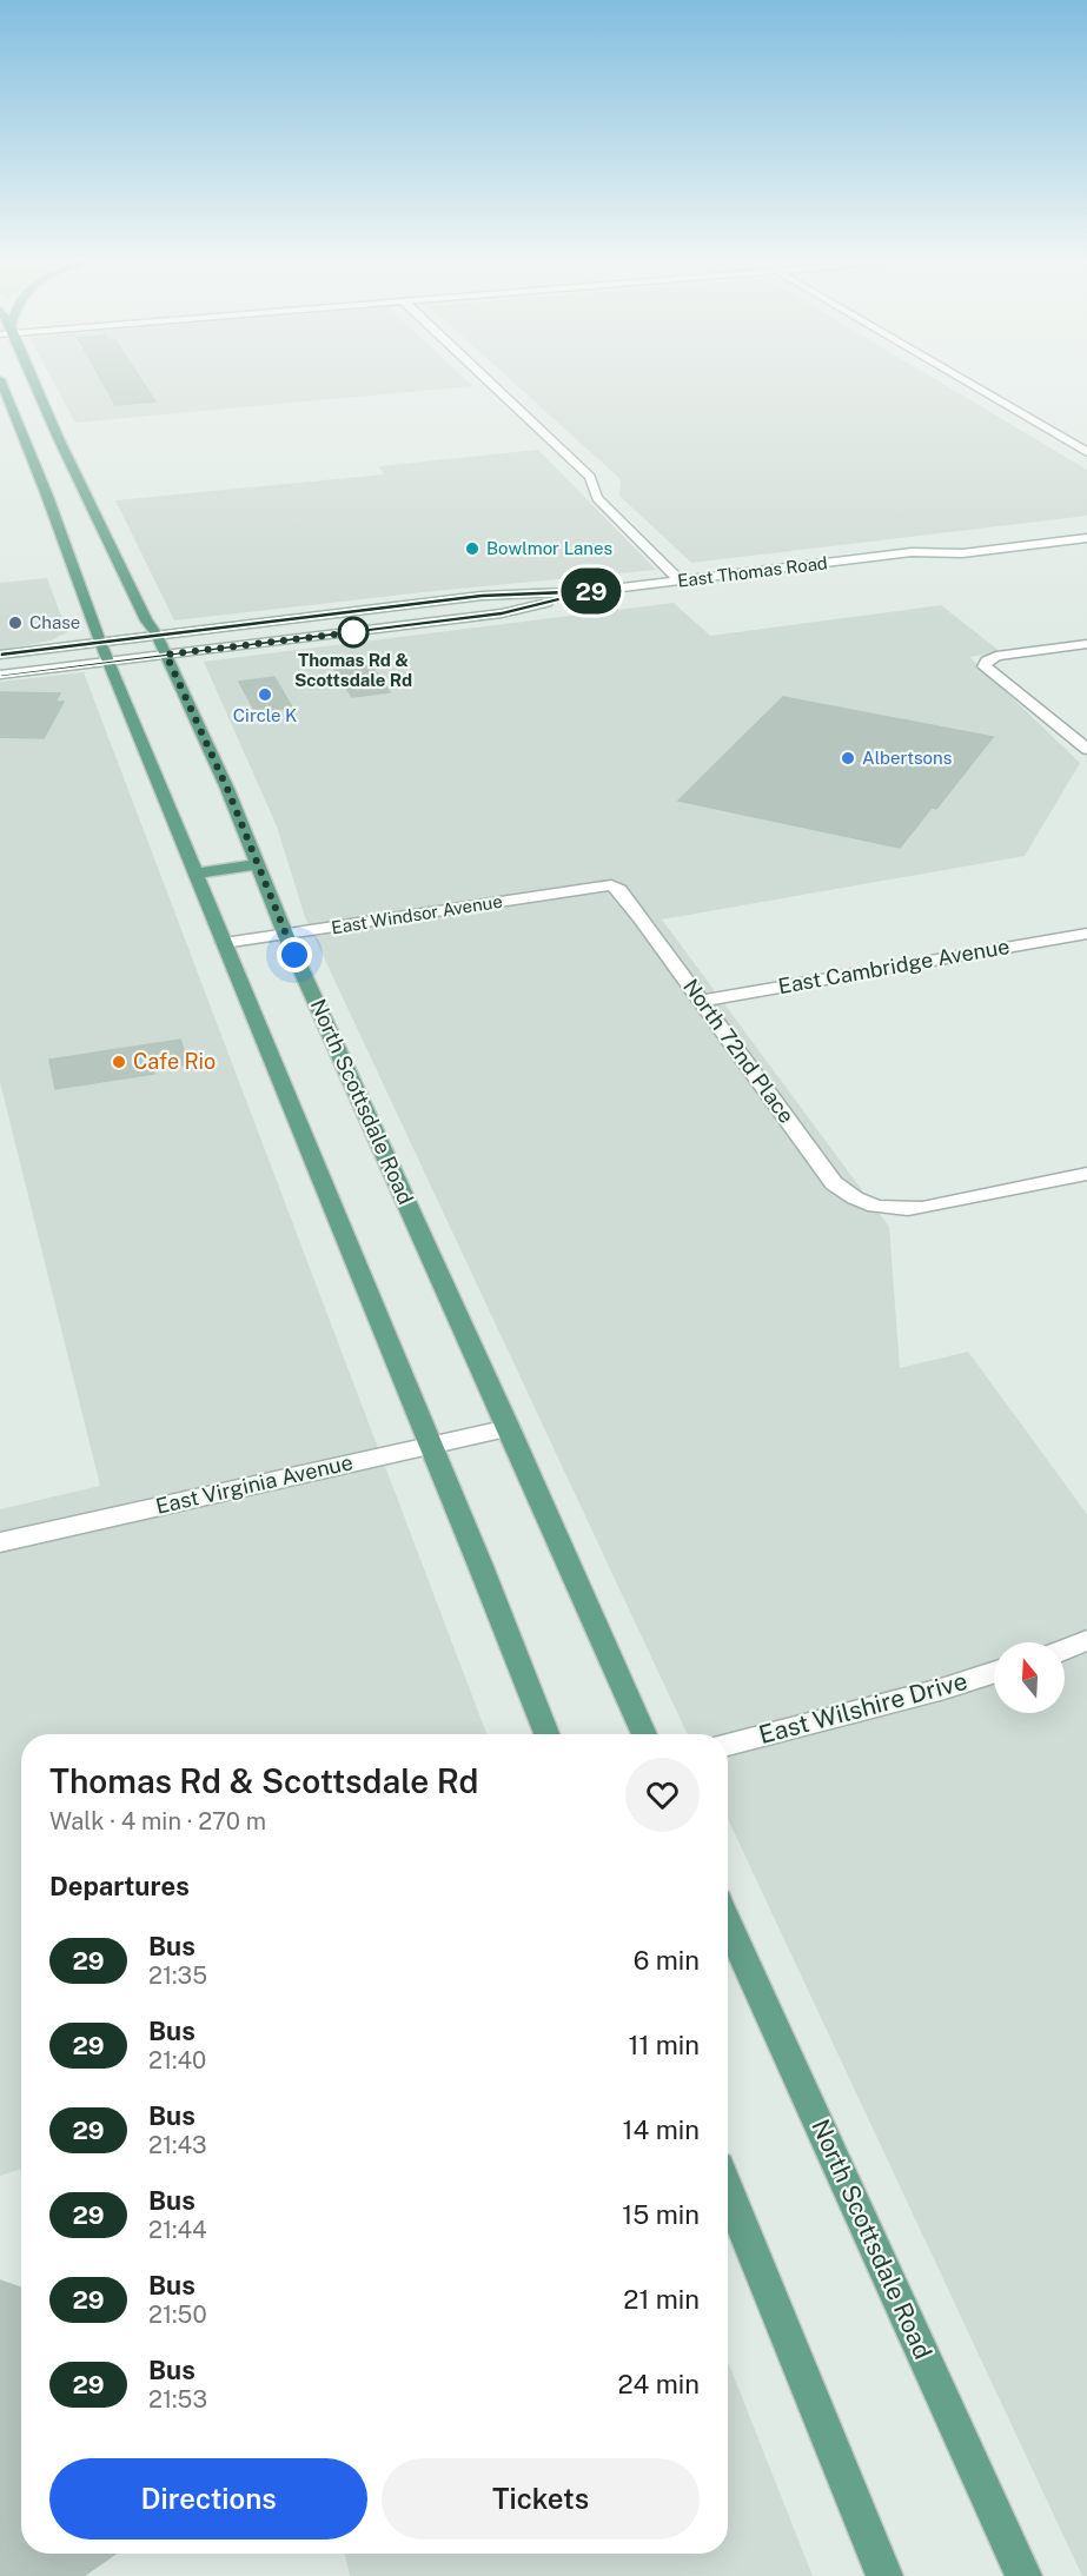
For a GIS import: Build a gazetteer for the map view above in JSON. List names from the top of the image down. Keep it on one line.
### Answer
{"streets":{"main road":["North Scottsdale Road"],"street":["East Thomas Road","East Windsor Avenue","East Cambridge Avenue","North 72nd Place","East Virginia Avenue","East Wilshire Drive"]},"crossings":[["East Thomas Road","North Scottsdale Road"],["East Windsor Avenue","North 72nd Place"],["East Windsor Avenue","North Scottsdale Road"],["East Cambridge Avenue","North 72nd Place"],["North Scottsdale Road","East Virginia Avenue"]],"places":["Bowlmor Lanes","Chase","Thomas Rd & Scottsdale Rd","Circle K","Albertsons","Cafe Rio"],"lines":["bus line 29"],"north":"top","page":{"on_map":"29","heading":[["Thomas Rd & Scottsdale Rd","Walk · 4 min · 270 m"],"Departures"],"list":[{"mark":"29","name":"Bus","note":"21:35","value":"6 min"},{"mark":"29","name":"Bus","note":"21:40","value":"11 min"},{"mark":"29","name":"Bus","note":"21:43","value":"14 min"},{"mark":"29","name":"Bus","note":"21:44","value":"15 min"},{"mark":"29","name":"Bus","note":"21:50","value":"21 min"},{"mark":"29","name":"Bus","note":"21:53","value":"24 min"}],"buttons":["Directions","Tickets"]}}
